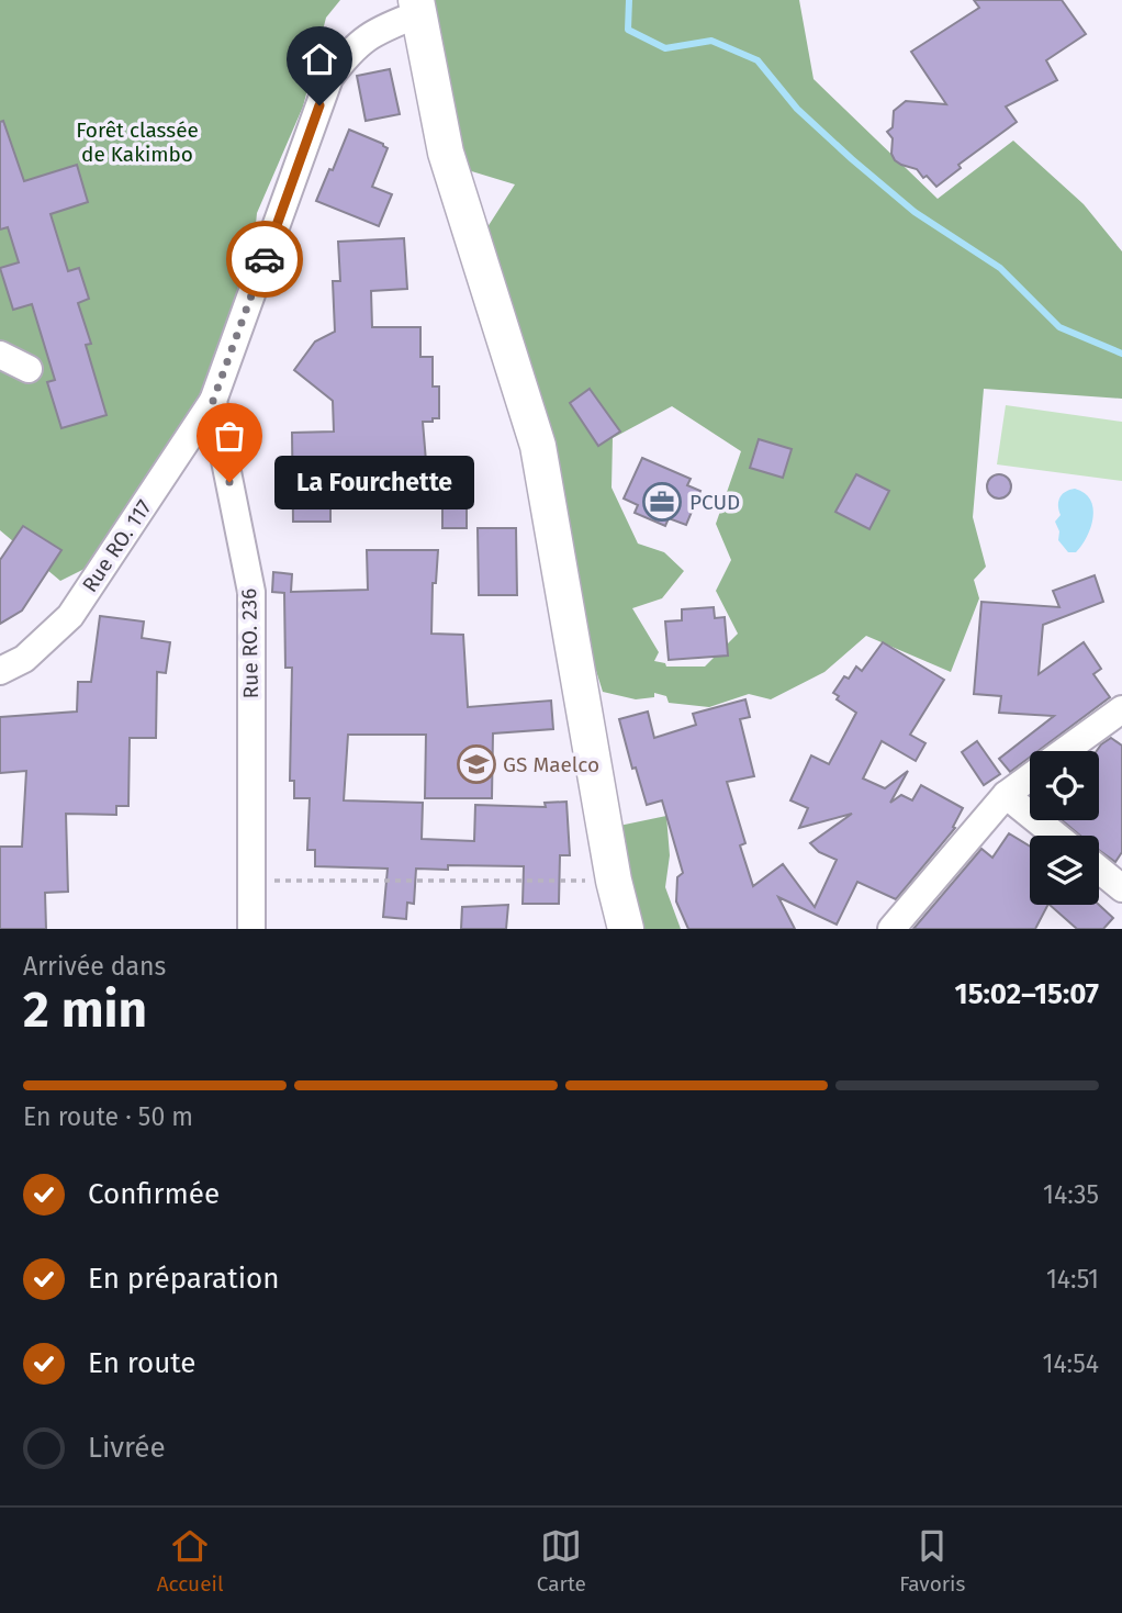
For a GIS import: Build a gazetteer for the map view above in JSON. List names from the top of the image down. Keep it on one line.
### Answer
{"streets":{"street":["Rue RO. 117","Rue RO. 236"]},"crossings":[["Rue RO. 117","Rue RO. 236"]],"parks":["Forêt classée de Kakimbo"],"places":{"other":["La Fourchette"],"office":["PCUD"],"school or university":["GS Maelco"]},"page":{"bubble":"La Fourchette","heading":["2 min","Arrivée dans","15:02–15:07"],"bar":"En route · 50 m","list":[["Confirmée","14:35"],["En préparation","14:51"],["En route","14:54"],"Livrée"],"tabs":["Accueil","Carte","Favoris"]}}
